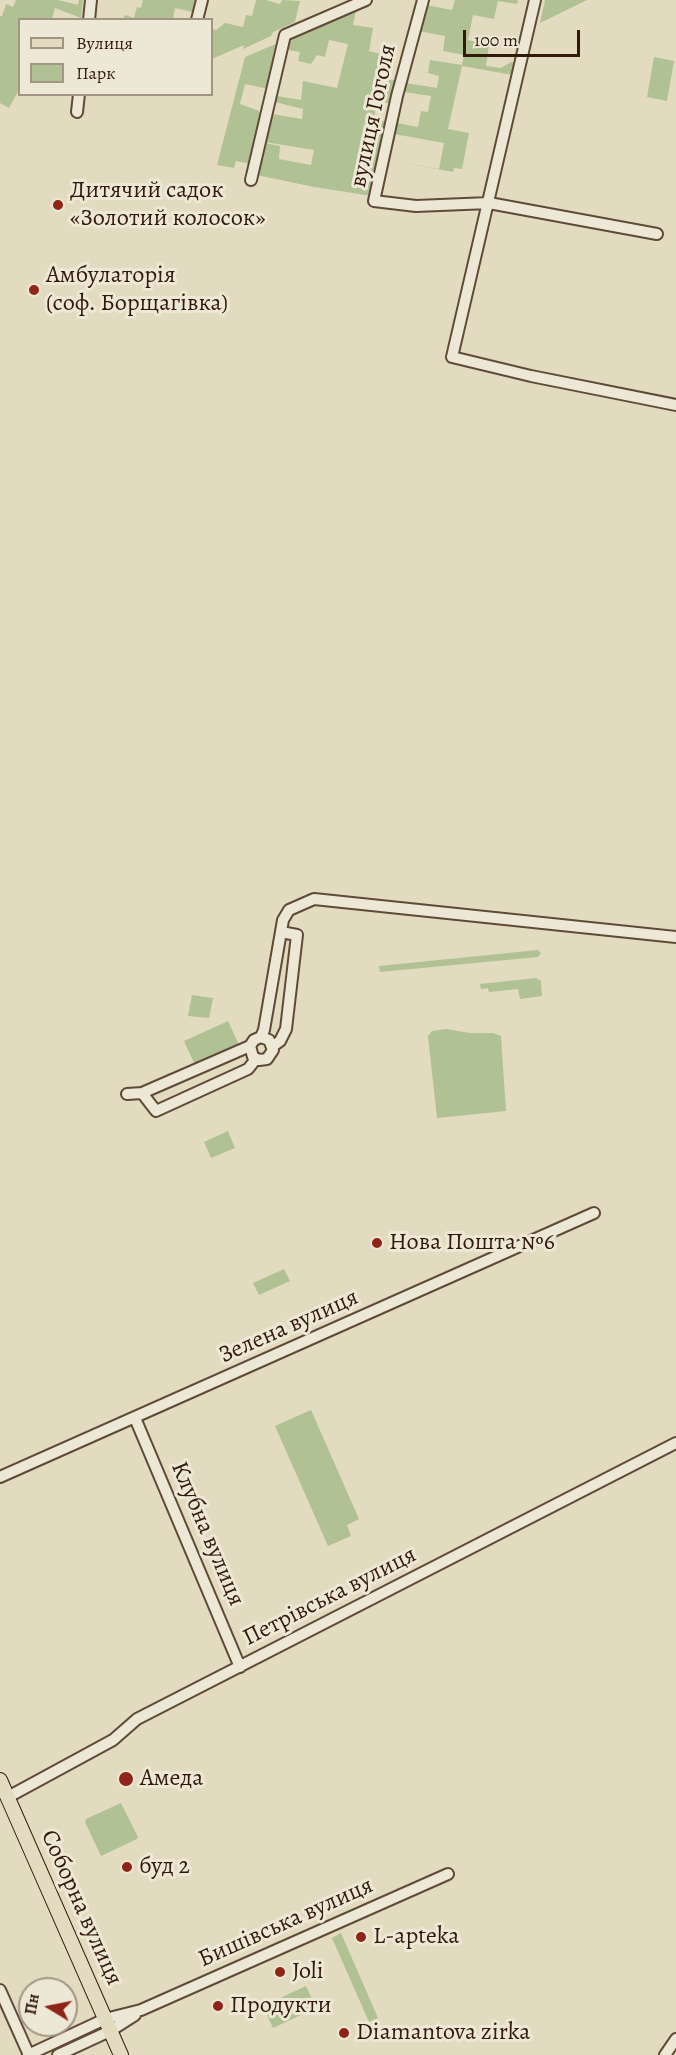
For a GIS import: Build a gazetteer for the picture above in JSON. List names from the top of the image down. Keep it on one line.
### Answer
{"streets":{"main road":["Соборна вулиця"],"street":["вулиця Гоголя","Зелена вулиця","Клубна вулиця","Петрівська вулиця","Бишівська вулиця"]},"crossings":[["Зелена вулиця","Клубна вулиця"],["Клубна вулиця","Петрівська вулиця"],["Петрівська вулиця","Соборна вулиця"],["Соборна вулиця","Бишівська вулиця"]],"places":["Дитячий садок «Золотий колосок»","Амбулаторія (соф. Борщагівка)","Нова Пошта №6","Амеда","буд 2","L-apteka","Joli","Продукти","Diamantova zirka"],"legend":["Вулиця","Парк"],"scale_bar":"100 m","north":"left"}
